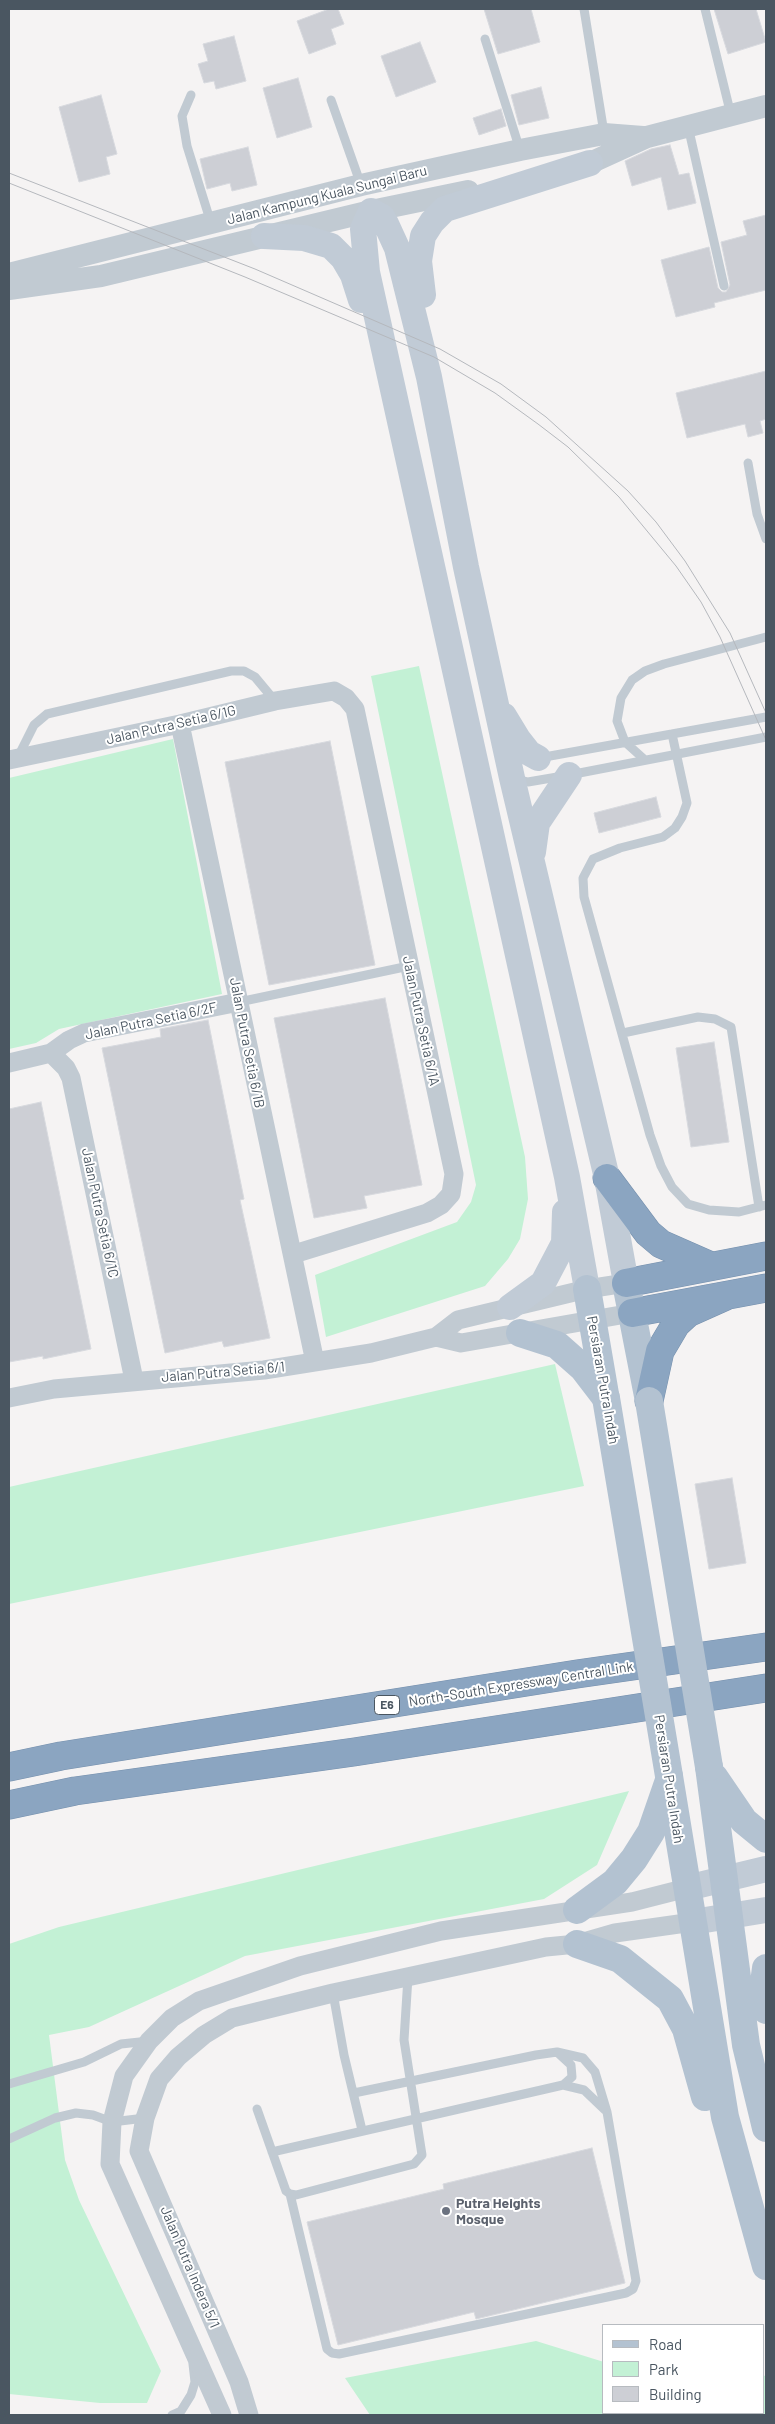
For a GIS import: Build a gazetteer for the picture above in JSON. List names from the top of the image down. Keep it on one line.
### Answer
{"streets":{"highway":["North–South Expressway Central Link","E6"],"main road":["Persiaran Putra Indah"],"street":["Jalan Kampung Kuala Sungai Baru","Jalan Putra Setia 6/1G","Jalan Putra Setia 6/2F","Jalan Putra Setia 6/1A","Jalan Putra Setia 6/1B","Jalan Putra Setia 6/1C","Jalan Putra Setia 6/1","Jalan Putra Indera 5/1"]},"crossings":[["Jalan Putra Setia 6/1G","Jalan Putra Setia 6/1A"],["Jalan Putra Setia 6/1G","Jalan Putra Setia 6/1B"],["Jalan Putra Setia 6/2F","Jalan Putra Setia 6/1B"],["Jalan Putra Setia 6/2F","Jalan Putra Setia 6/1C"],["Jalan Putra Setia 6/1A","Jalan Putra Setia 6/1B"],["Jalan Putra Setia 6/1B","Jalan Putra Setia 6/1"],["Jalan Putra Setia 6/1C","Jalan Putra Setia 6/1"],["Persiaran Putra Indah","Jalan Putra Indera 5/1"]],"places":["Putra Heights Mosque"],"legend":["Road","Park","Building"]}
